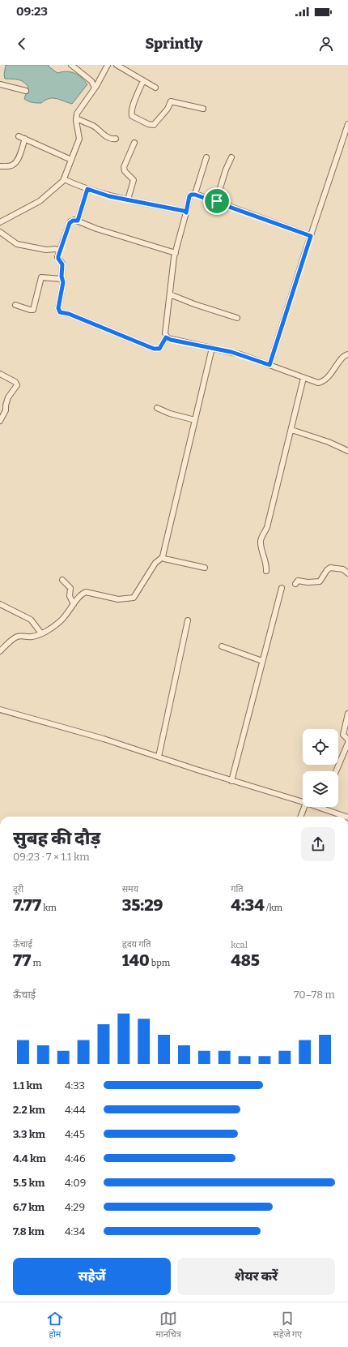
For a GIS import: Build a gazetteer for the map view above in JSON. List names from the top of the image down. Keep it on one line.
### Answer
{"page":{"status":"09:23","header":"Sprintly","heading":["सुबह की दौड़","09:23 · 7 × 1.1 km"],"stats":[["दूरी","7.77 km"],["समय","35:29"],["गति","4:34 /km"],["ऊँचाई","77 m"],["हृदय गति","140 bpm"],["kcal","485"]],"chart":["ऊँचाई","70–78 m"],"list":[{"name":"1.1 km","note":"4:33"},{"name":"2.2 km","note":"4:44"},{"name":"3.3 km","note":"4:45"},{"name":"4.4 km","note":"4:46"},{"name":"5.5 km","note":"4:09"},{"name":"6.7 km","note":"4:29"},{"name":"7.8 km","note":"4:34"}],"buttons":["सहेजें","शेयर करें"],"tabs":["होम","मानचित्र","सहेजे गए"]}}
